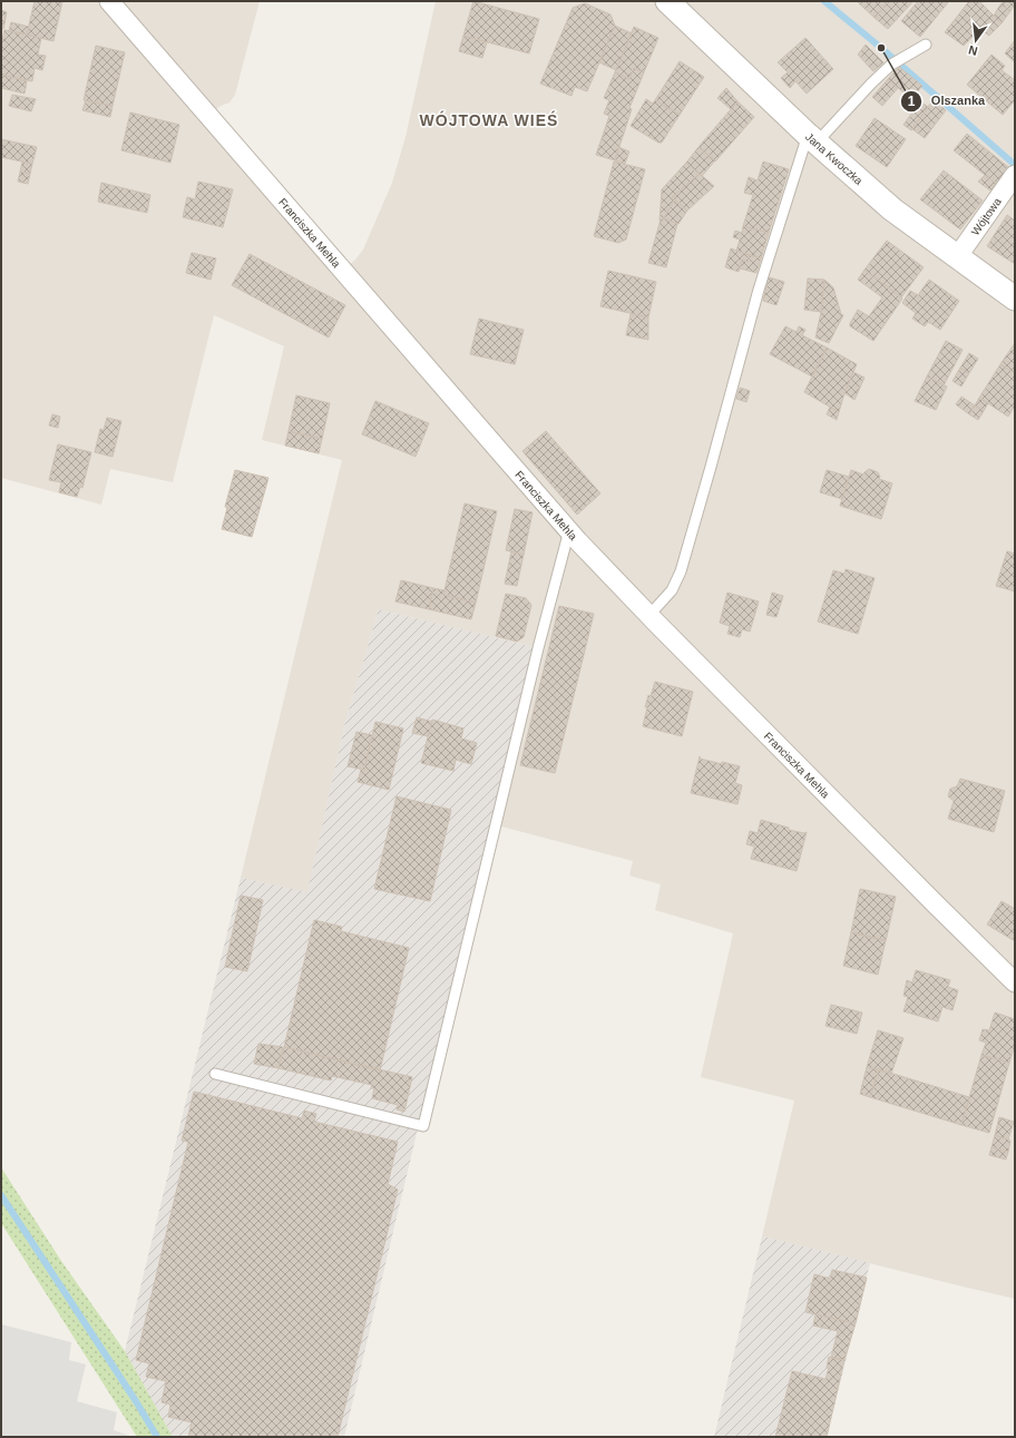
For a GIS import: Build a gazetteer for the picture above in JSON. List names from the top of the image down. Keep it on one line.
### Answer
{"streets":{"street":["Jana Kwoczka","Wójtowa","Franciszka Mehla"]},"crossings":[["Jana Kwoczka","Wójtowa"]],"districts":["WÓJTOWA WIEŚ"],"places":["Olszanka"],"north":"bottom"}
